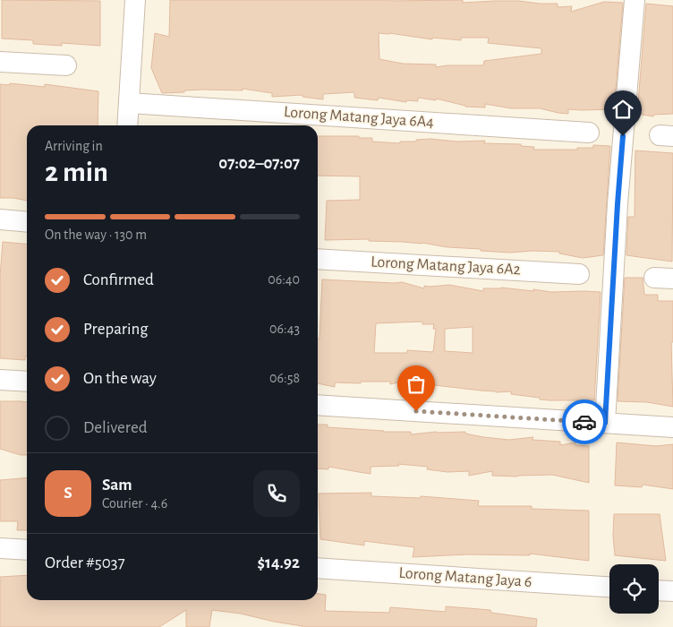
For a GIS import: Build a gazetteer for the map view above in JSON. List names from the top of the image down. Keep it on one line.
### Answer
{"streets":{"street":["Lorong Matang Jaya 6A4","Lorong Matang Jaya 6A2","Lorong Matang Jaya 6"]},"page":{"heading":["2 min","Arriving in","07:02–07:07"],"panel":["Sam","Courier · 4.6","Order #5037","$14.92"],"bar":"On the way · 130 m","list":[["Confirmed","06:40"],["Preparing","06:43"],["On the way","06:58"],"Delivered"],"round":"S"}}
